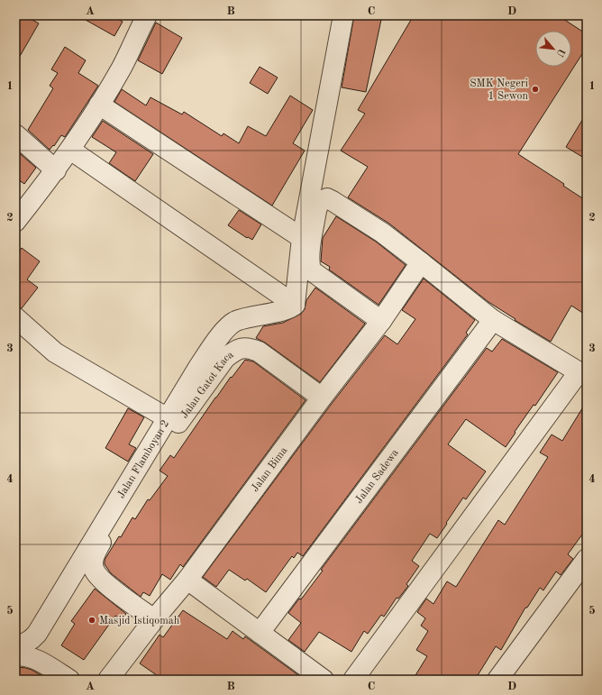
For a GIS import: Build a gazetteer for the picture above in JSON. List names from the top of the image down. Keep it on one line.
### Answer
{"streets":{"street":["Jalan Gatot Kaca","Jalan Flamboyan 2","Jalan Bima","Jalan Sadewa"]},"crossings":[["Jalan Gatot Kaca","Jalan Bima"]],"places":["SMK Negeri 1 Sewon","Masjid Istiqomah"],"north":"bottom right","grid":{"columns":["A","B","C","D"],"rows":["1","2","3","4","5"]}}
